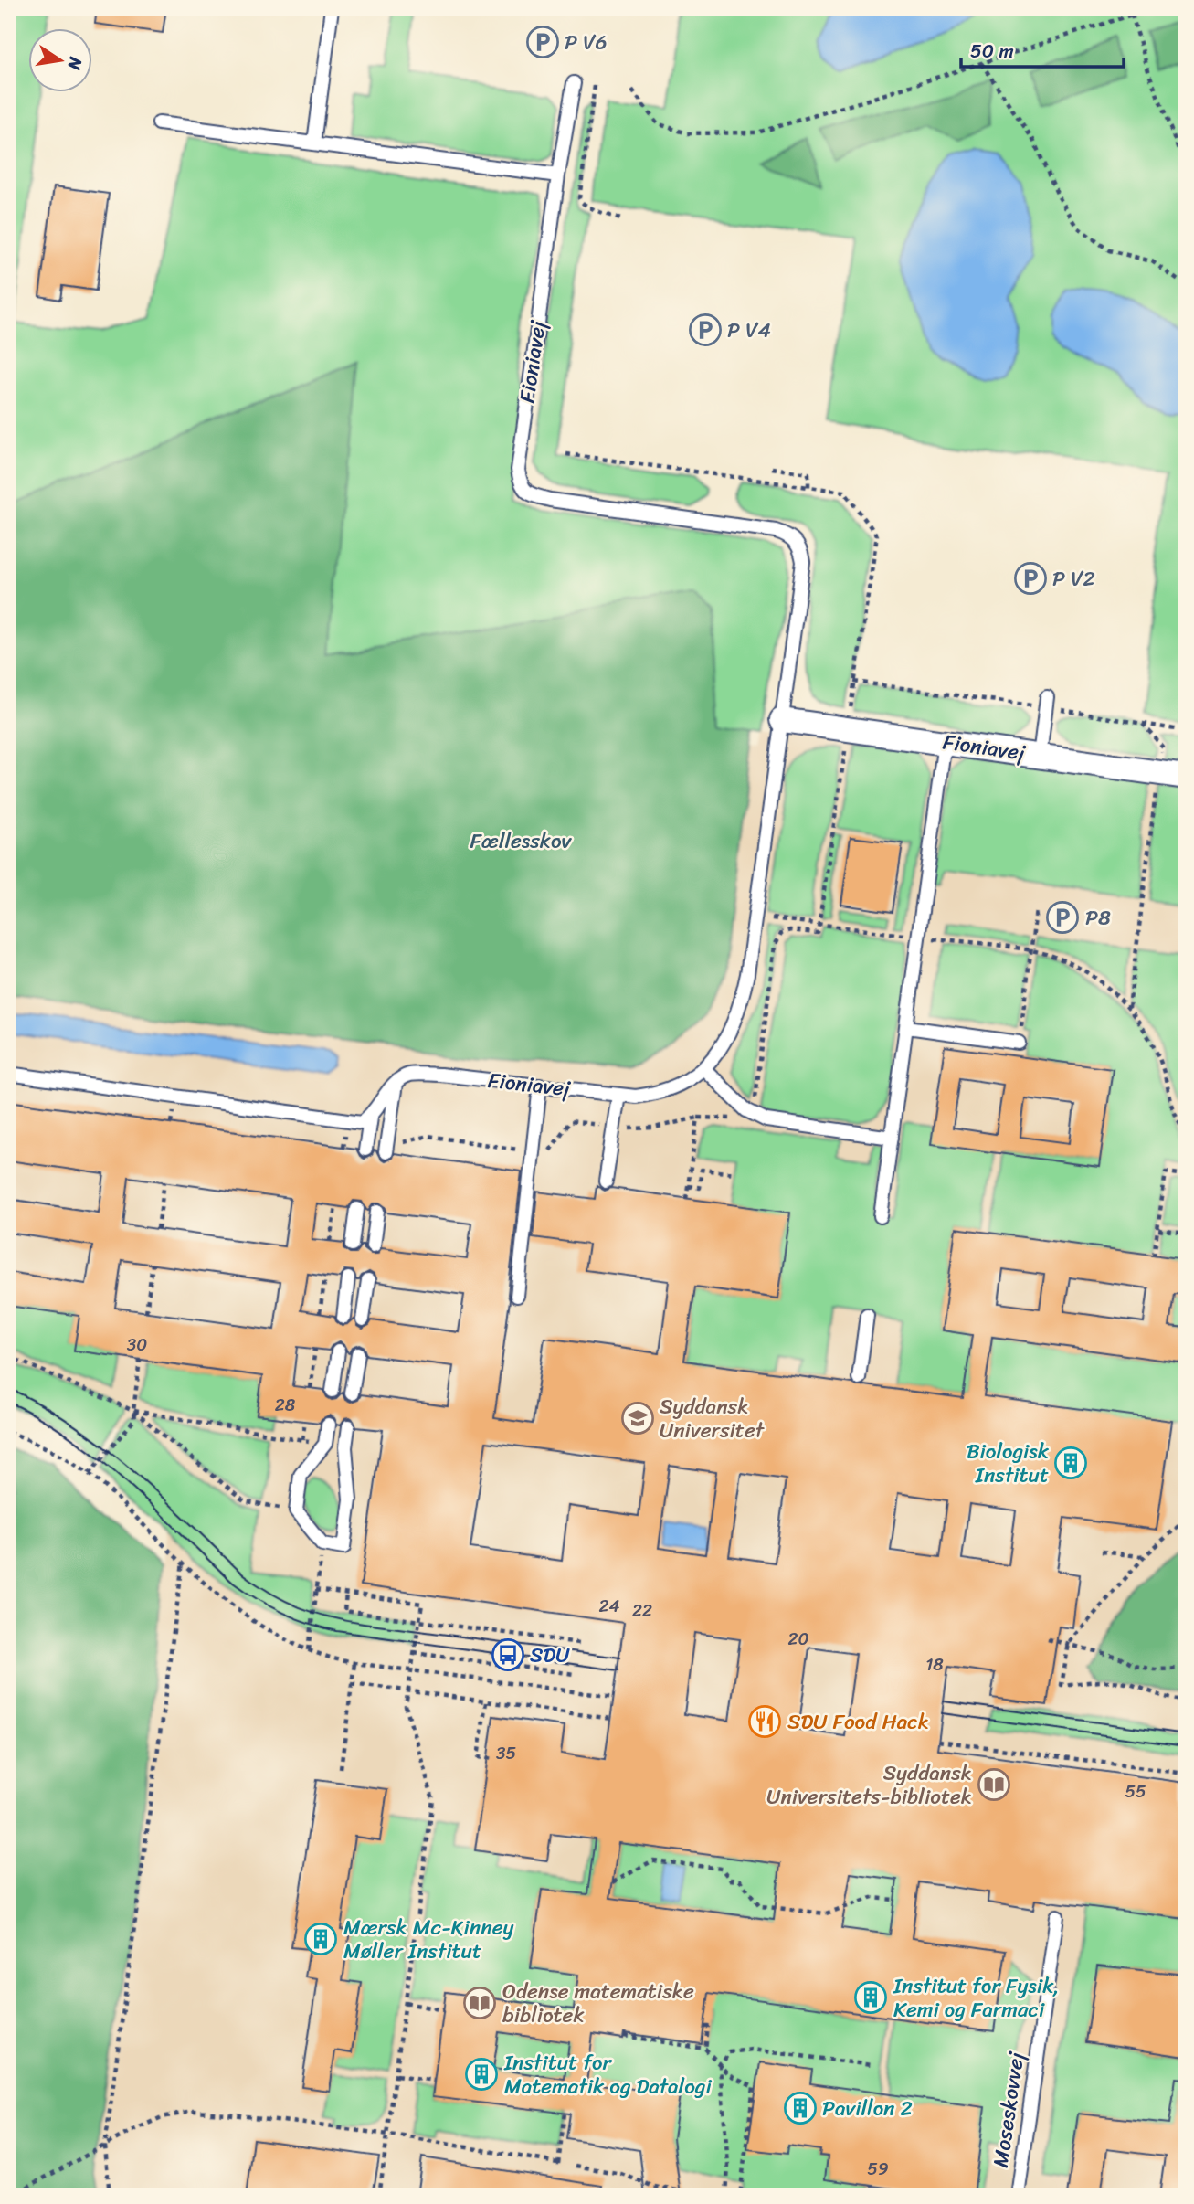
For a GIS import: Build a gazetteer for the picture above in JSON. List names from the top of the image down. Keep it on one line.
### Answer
{"streets":{"street":["Fioniavej"],"lane":["Moseskovvej"]},"parks":["Fællesskov"],"places":{"parking":["P V6","P V4","P V2","P8"],"school or university":["Syddansk Universitet"],"building":["Biologisk Institut","Mærsk Mc-Kinney Møller Institut","Institut for Fysik, Kemi og Farmaci","Institut for Matematik og Datalogi","Pavillon 2"],"bus stop":["SDU"],"restaurant":["SDU Food Hack"],"library":["Syddansk Universitets-bibliotek","Odense matematiske bibliotek"]},"house_numbers":["30","28","24","22","20","18","35","55","59"],"scale_bar":"50 m","north":"right"}
